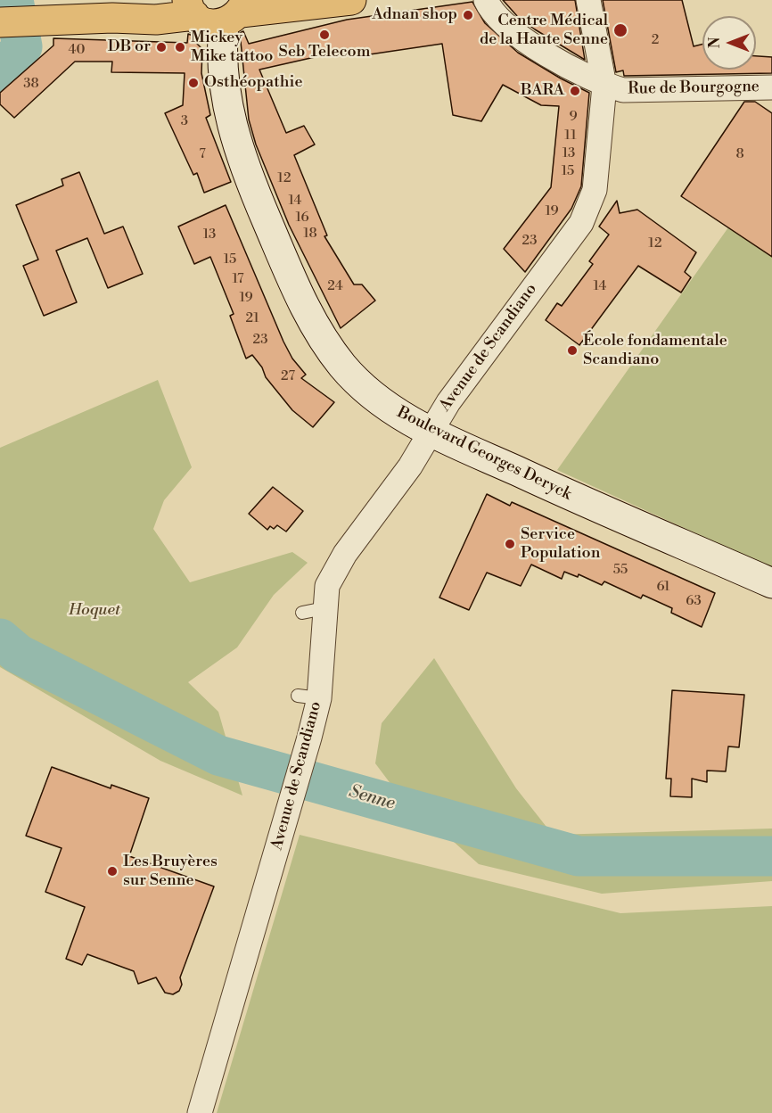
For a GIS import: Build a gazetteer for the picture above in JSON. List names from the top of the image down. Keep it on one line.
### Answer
{"streets":{"street":["Rue de Bourgogne","Avenue de Scandiano","Boulevard Georges Deryck"]},"crossings":[["Rue de Bourgogne","Avenue de Scandiano"],["Avenue de Scandiano","Boulevard Georges Deryck"]],"water":["Senne"],"parks":["Hoquet"],"places":["Adnan shop","Centre Médical de la Haute Senne","Seb Telecom","DB or","Mickey Mike tattoo","Osthéopathie","BARA","École fondamentale Scandiano","Service Population","Les Bruyères sur Senne"],"house_numbers":["2","40","38","9","3","11","13","7","8","15","12","14","19","16","18","13","23","12","15","17","24","14","19","21","23","27","55","61","63"],"north":"left"}
